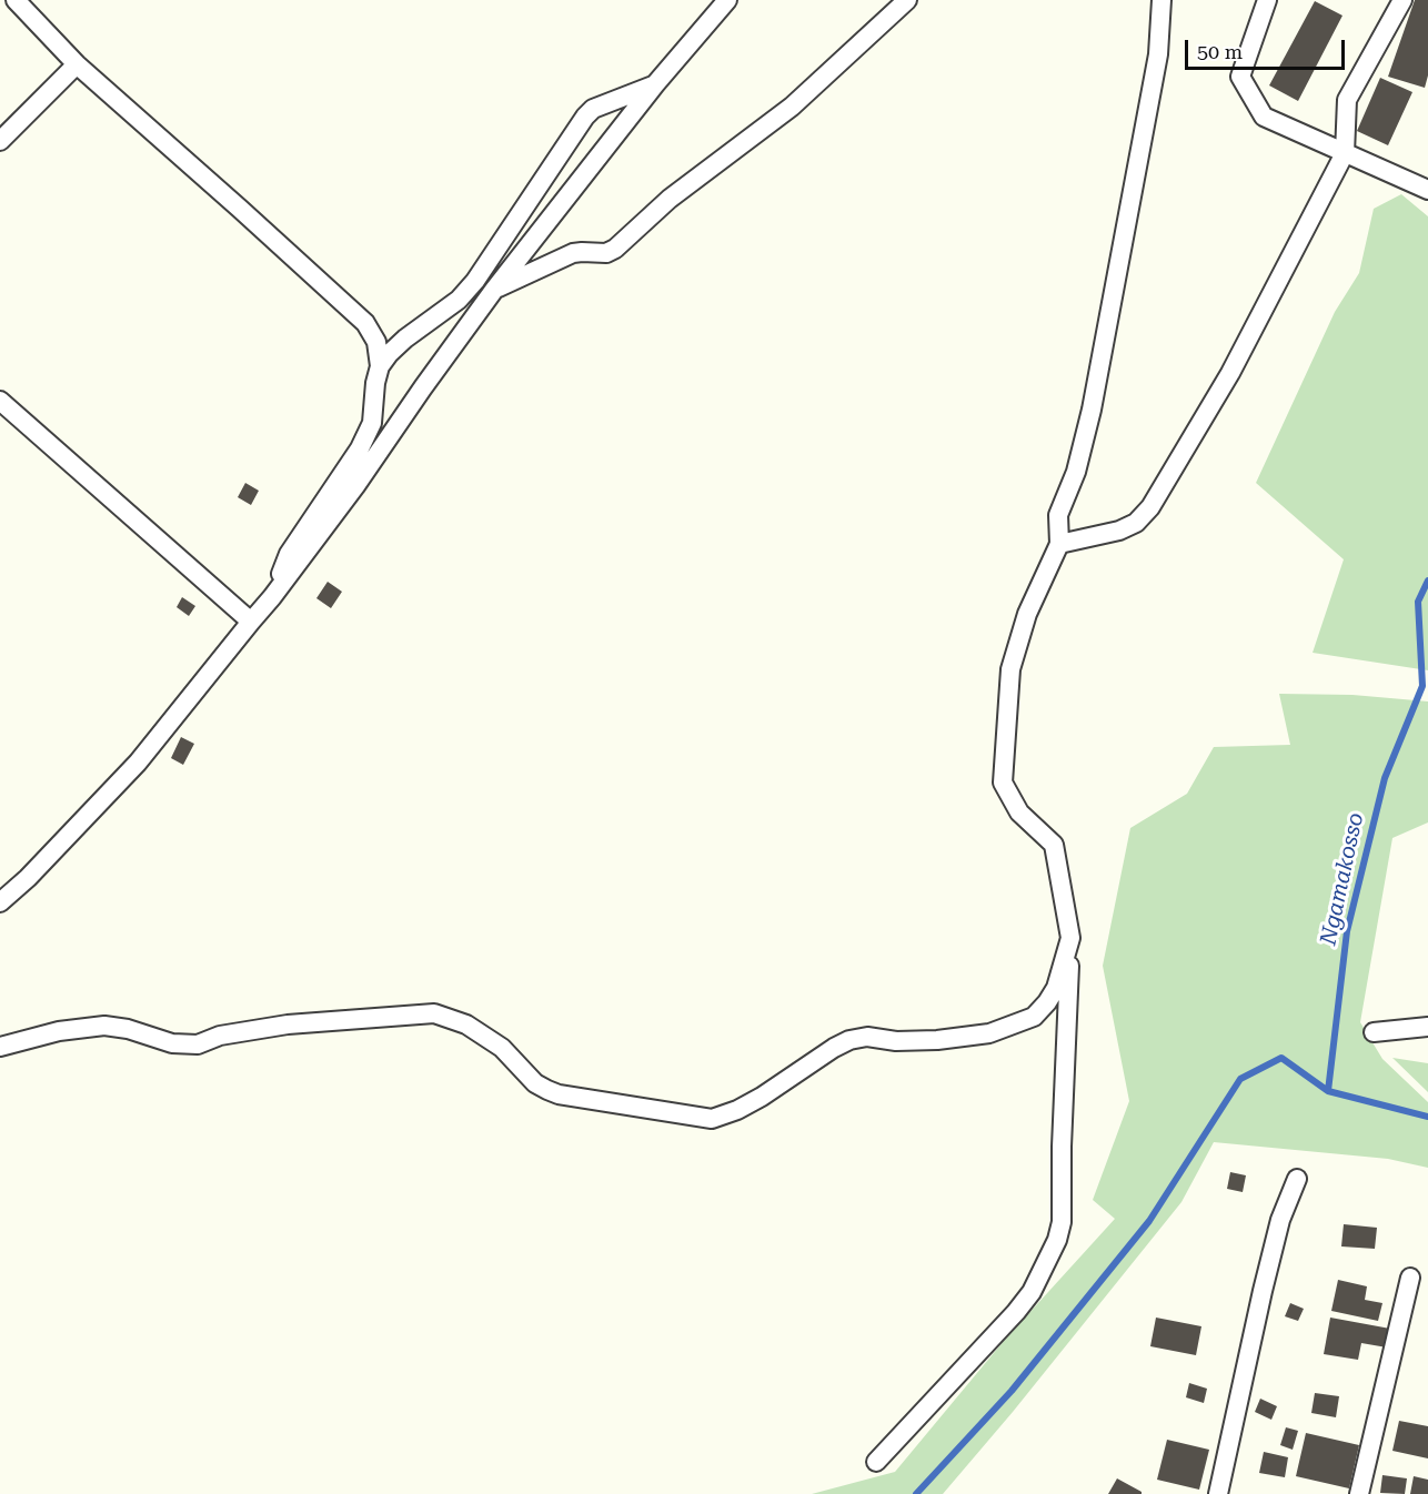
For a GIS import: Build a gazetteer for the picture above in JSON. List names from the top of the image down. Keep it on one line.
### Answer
{"water":["Ngamakosso"],"scale_bar":"50 m"}
